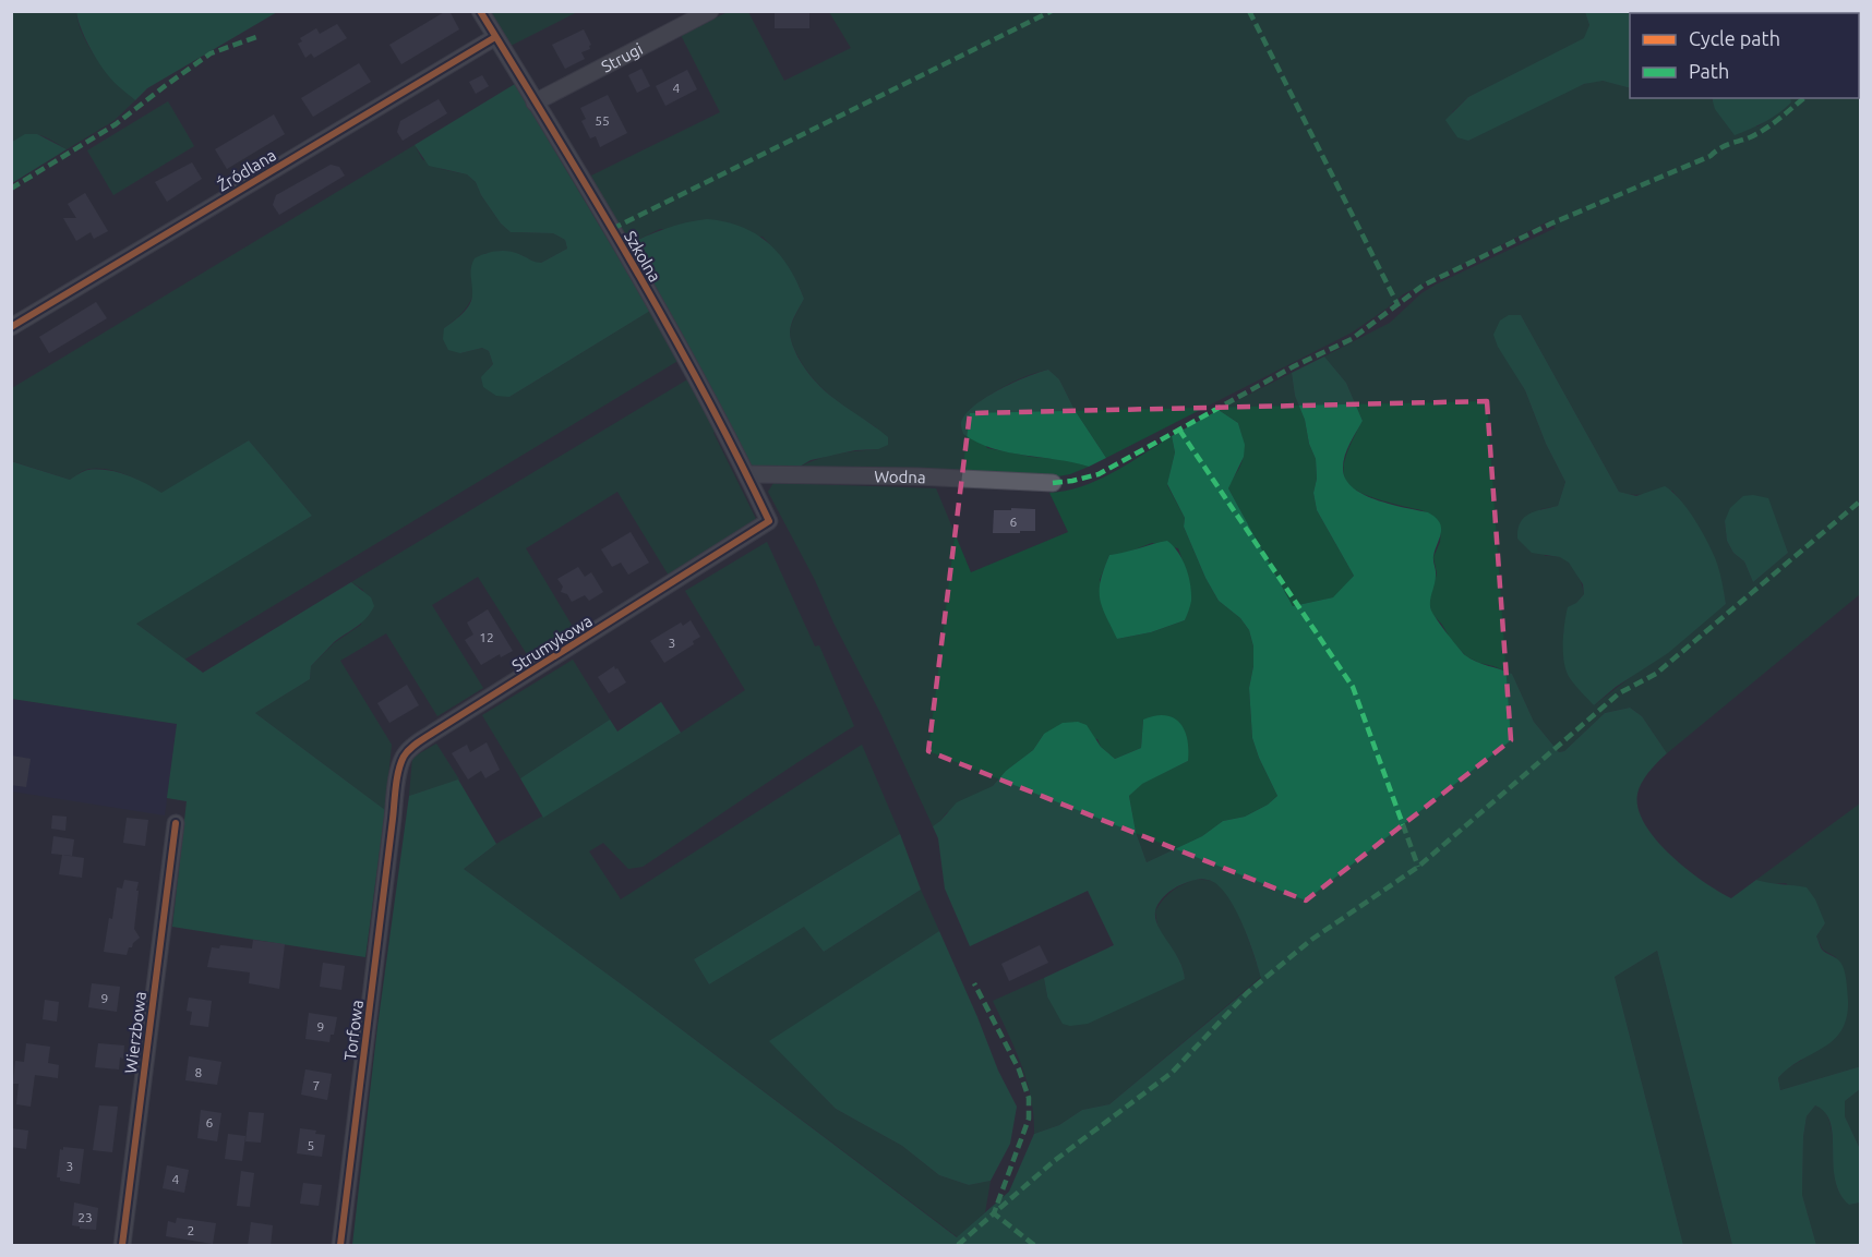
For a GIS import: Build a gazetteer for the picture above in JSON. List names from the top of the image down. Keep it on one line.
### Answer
{"streets":{"street":["Strugi","Źródlana","Szkolna","Wodna","Strumykowa","Torfowa","Wierzbowa"]},"crossings":[["Strugi","Szkolna"],["Źródlana","Szkolna"],["Szkolna","Wodna"],["Szkolna","Strumykowa"],["Strumykowa","Torfowa"]],"house_numbers":["4","55","6","12","3","9","9","8","7","6","5","3","4","23","2"],"legend":["Cycle path","Path"]}
